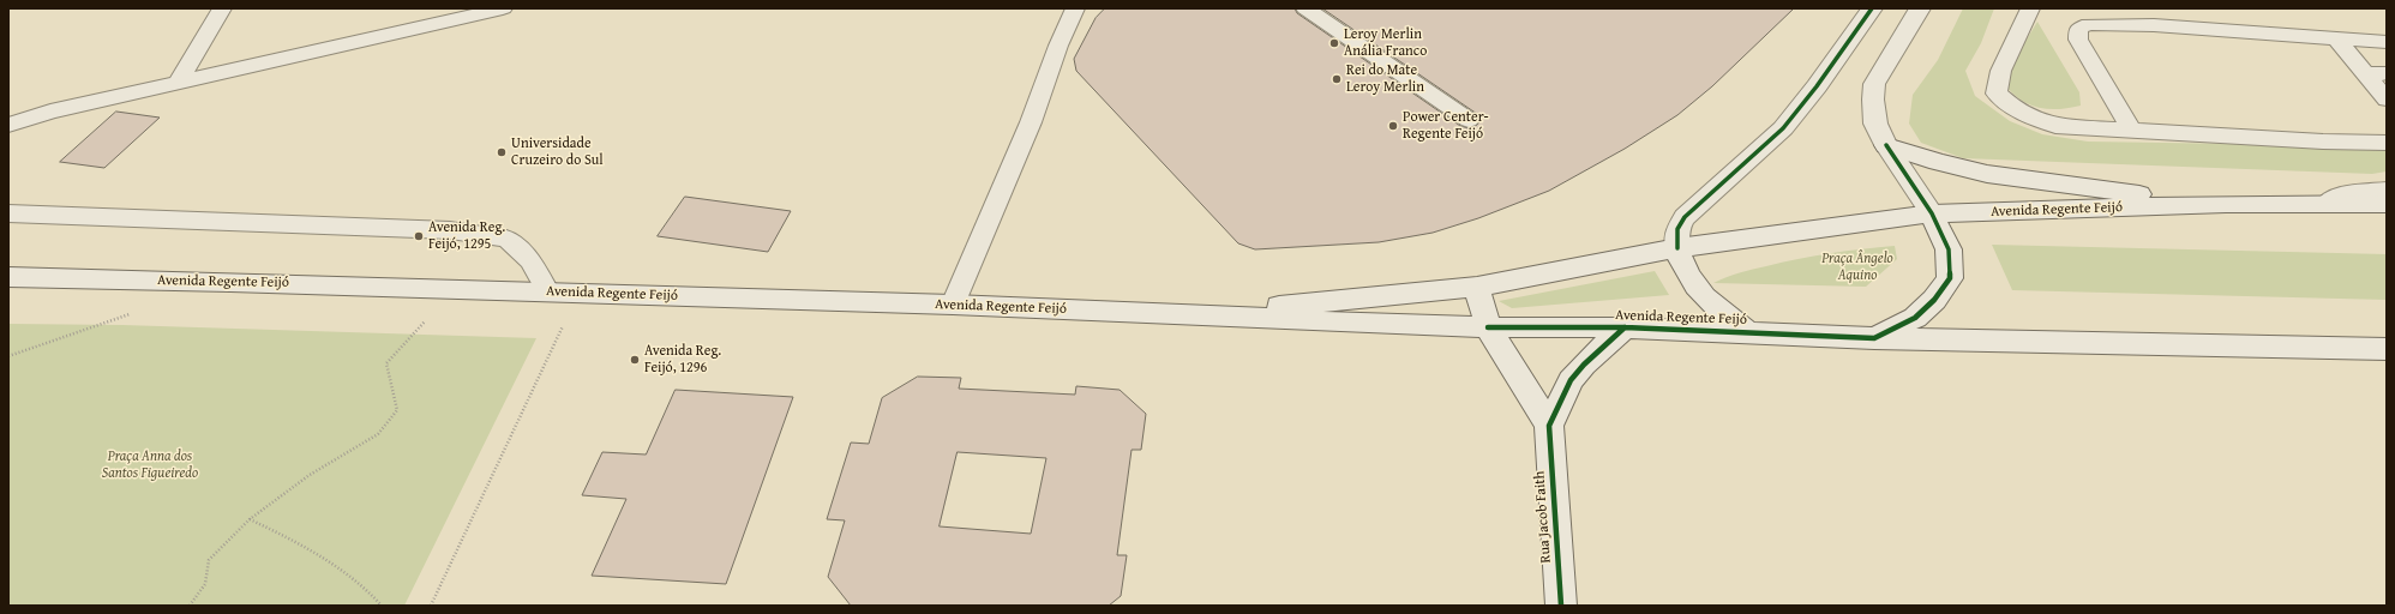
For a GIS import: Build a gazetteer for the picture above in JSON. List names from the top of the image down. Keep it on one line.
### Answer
{"streets":{"main road":["Avenida Regente Feijó","Rua Jacob Faith"]},"crossings":[["Avenida Regente Feijó","Rua Jacob Faith"]],"parks":["Praça Ângelo Aquino","Praça Anna dos Santos Figueiredo"],"places":["Leroy Merlin Anália Franco","Rei do Mate Leroy Merlin","Power Center- Regente Feijó","Universidade Cruzeiro do Sul","Avenida Reg. Feijó, 1295","Avenida Reg. Feijó, 1296"]}
